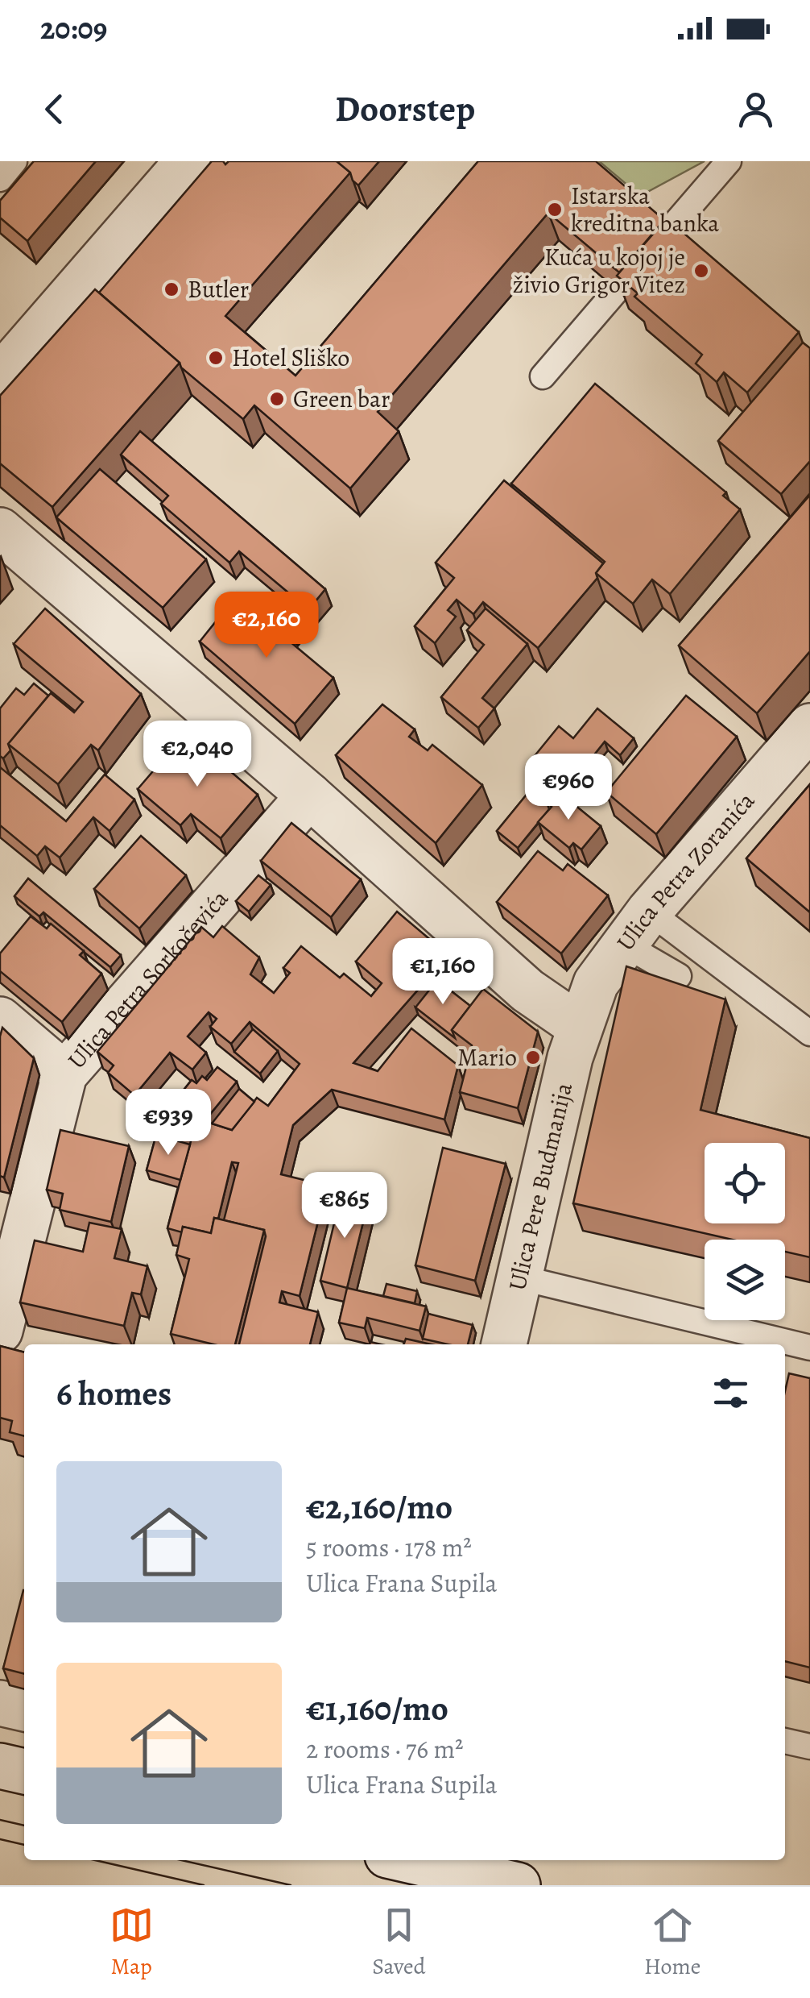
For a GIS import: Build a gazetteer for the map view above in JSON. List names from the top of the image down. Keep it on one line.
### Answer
{"streets":{"street":["Ulica Petra Zoranića","Ulica Petra Sorkočevića","Ulica Pere Budmanija"]},"crossings":[["Ulica Petra Zoranića","Ulica Pere Budmanija"]],"places":["Istarska kreditna banka","Kuća u kojoj je živio Grigor Vitez","Butler","Hotel Sliško","Green bar","Mario"],"page":{"status":"20:09","header":"Doorstep","price":["€2,160","€2,040","€960","€1,160","€939","€865"],"heading":"6 homes","list":[{"name":"€2,160/mo","note":"5 rooms · 178 m² · Ulica Frana Supila"},{"name":"€1,160/mo","note":"2 rooms · 76 m² · Ulica Frana Supila"}],"tabs":["Map","Saved","Home"]}}
